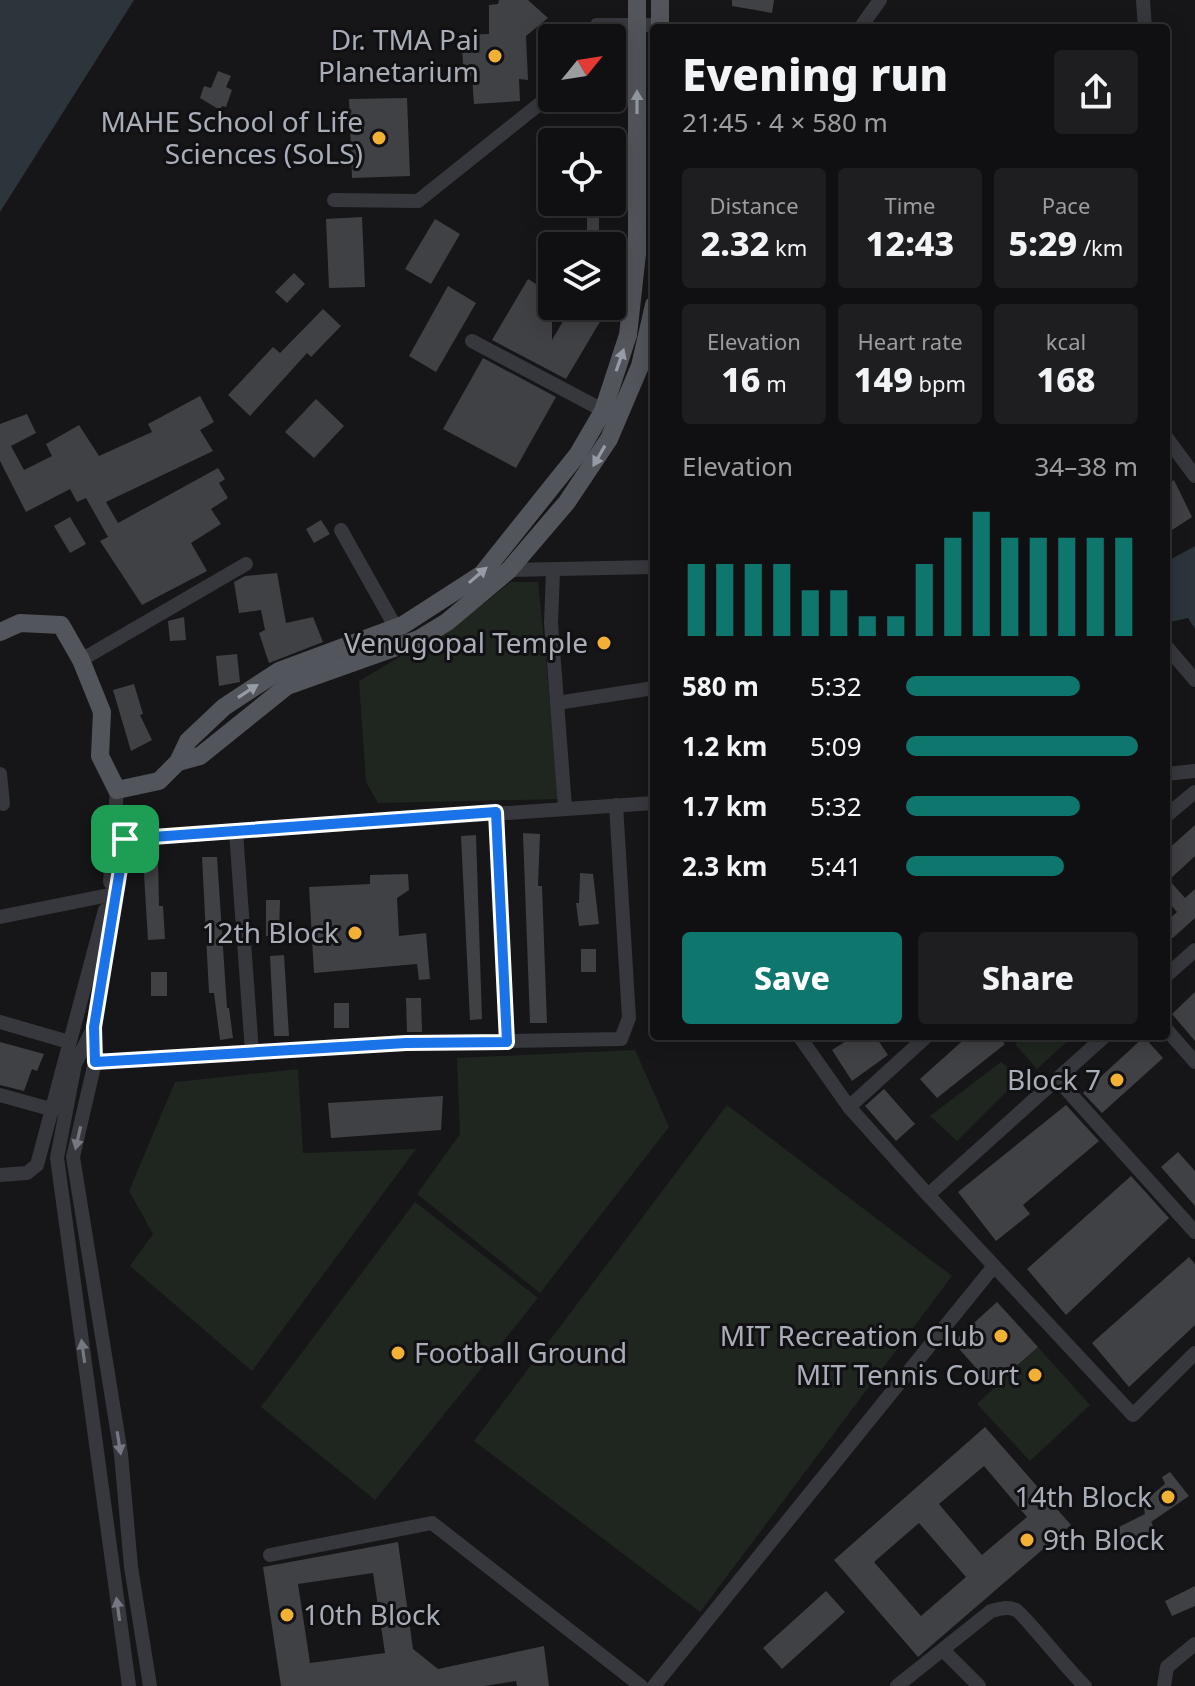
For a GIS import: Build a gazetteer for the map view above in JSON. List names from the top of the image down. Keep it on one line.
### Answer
{"places":["Dr. TMA Pai Planetarium","MAHE School of Life Sciences (SoLS)","Venugopal Temple","12th Block","Block 7","MIT Recreation Club","Football Ground","MIT Tennis Court","14th Block","9th Block","10th Block"],"north":"top right","page":{"heading":["Evening run","21:45 · 4 × 580 m"],"stats":[["Distance","2.32 km"],["Time","12:43"],["Pace","5:29 /km"],["Elevation","16 m"],["Heart rate","149 bpm"],["kcal","168"]],"chart":["Elevation","34–38 m"],"list":[{"name":"580 m","note":"5:32"},{"name":"1.2 km","note":"5:09"},{"name":"1.7 km","note":"5:32"},{"name":"2.3 km","note":"5:41"}],"buttons":["Save","Share"]}}
